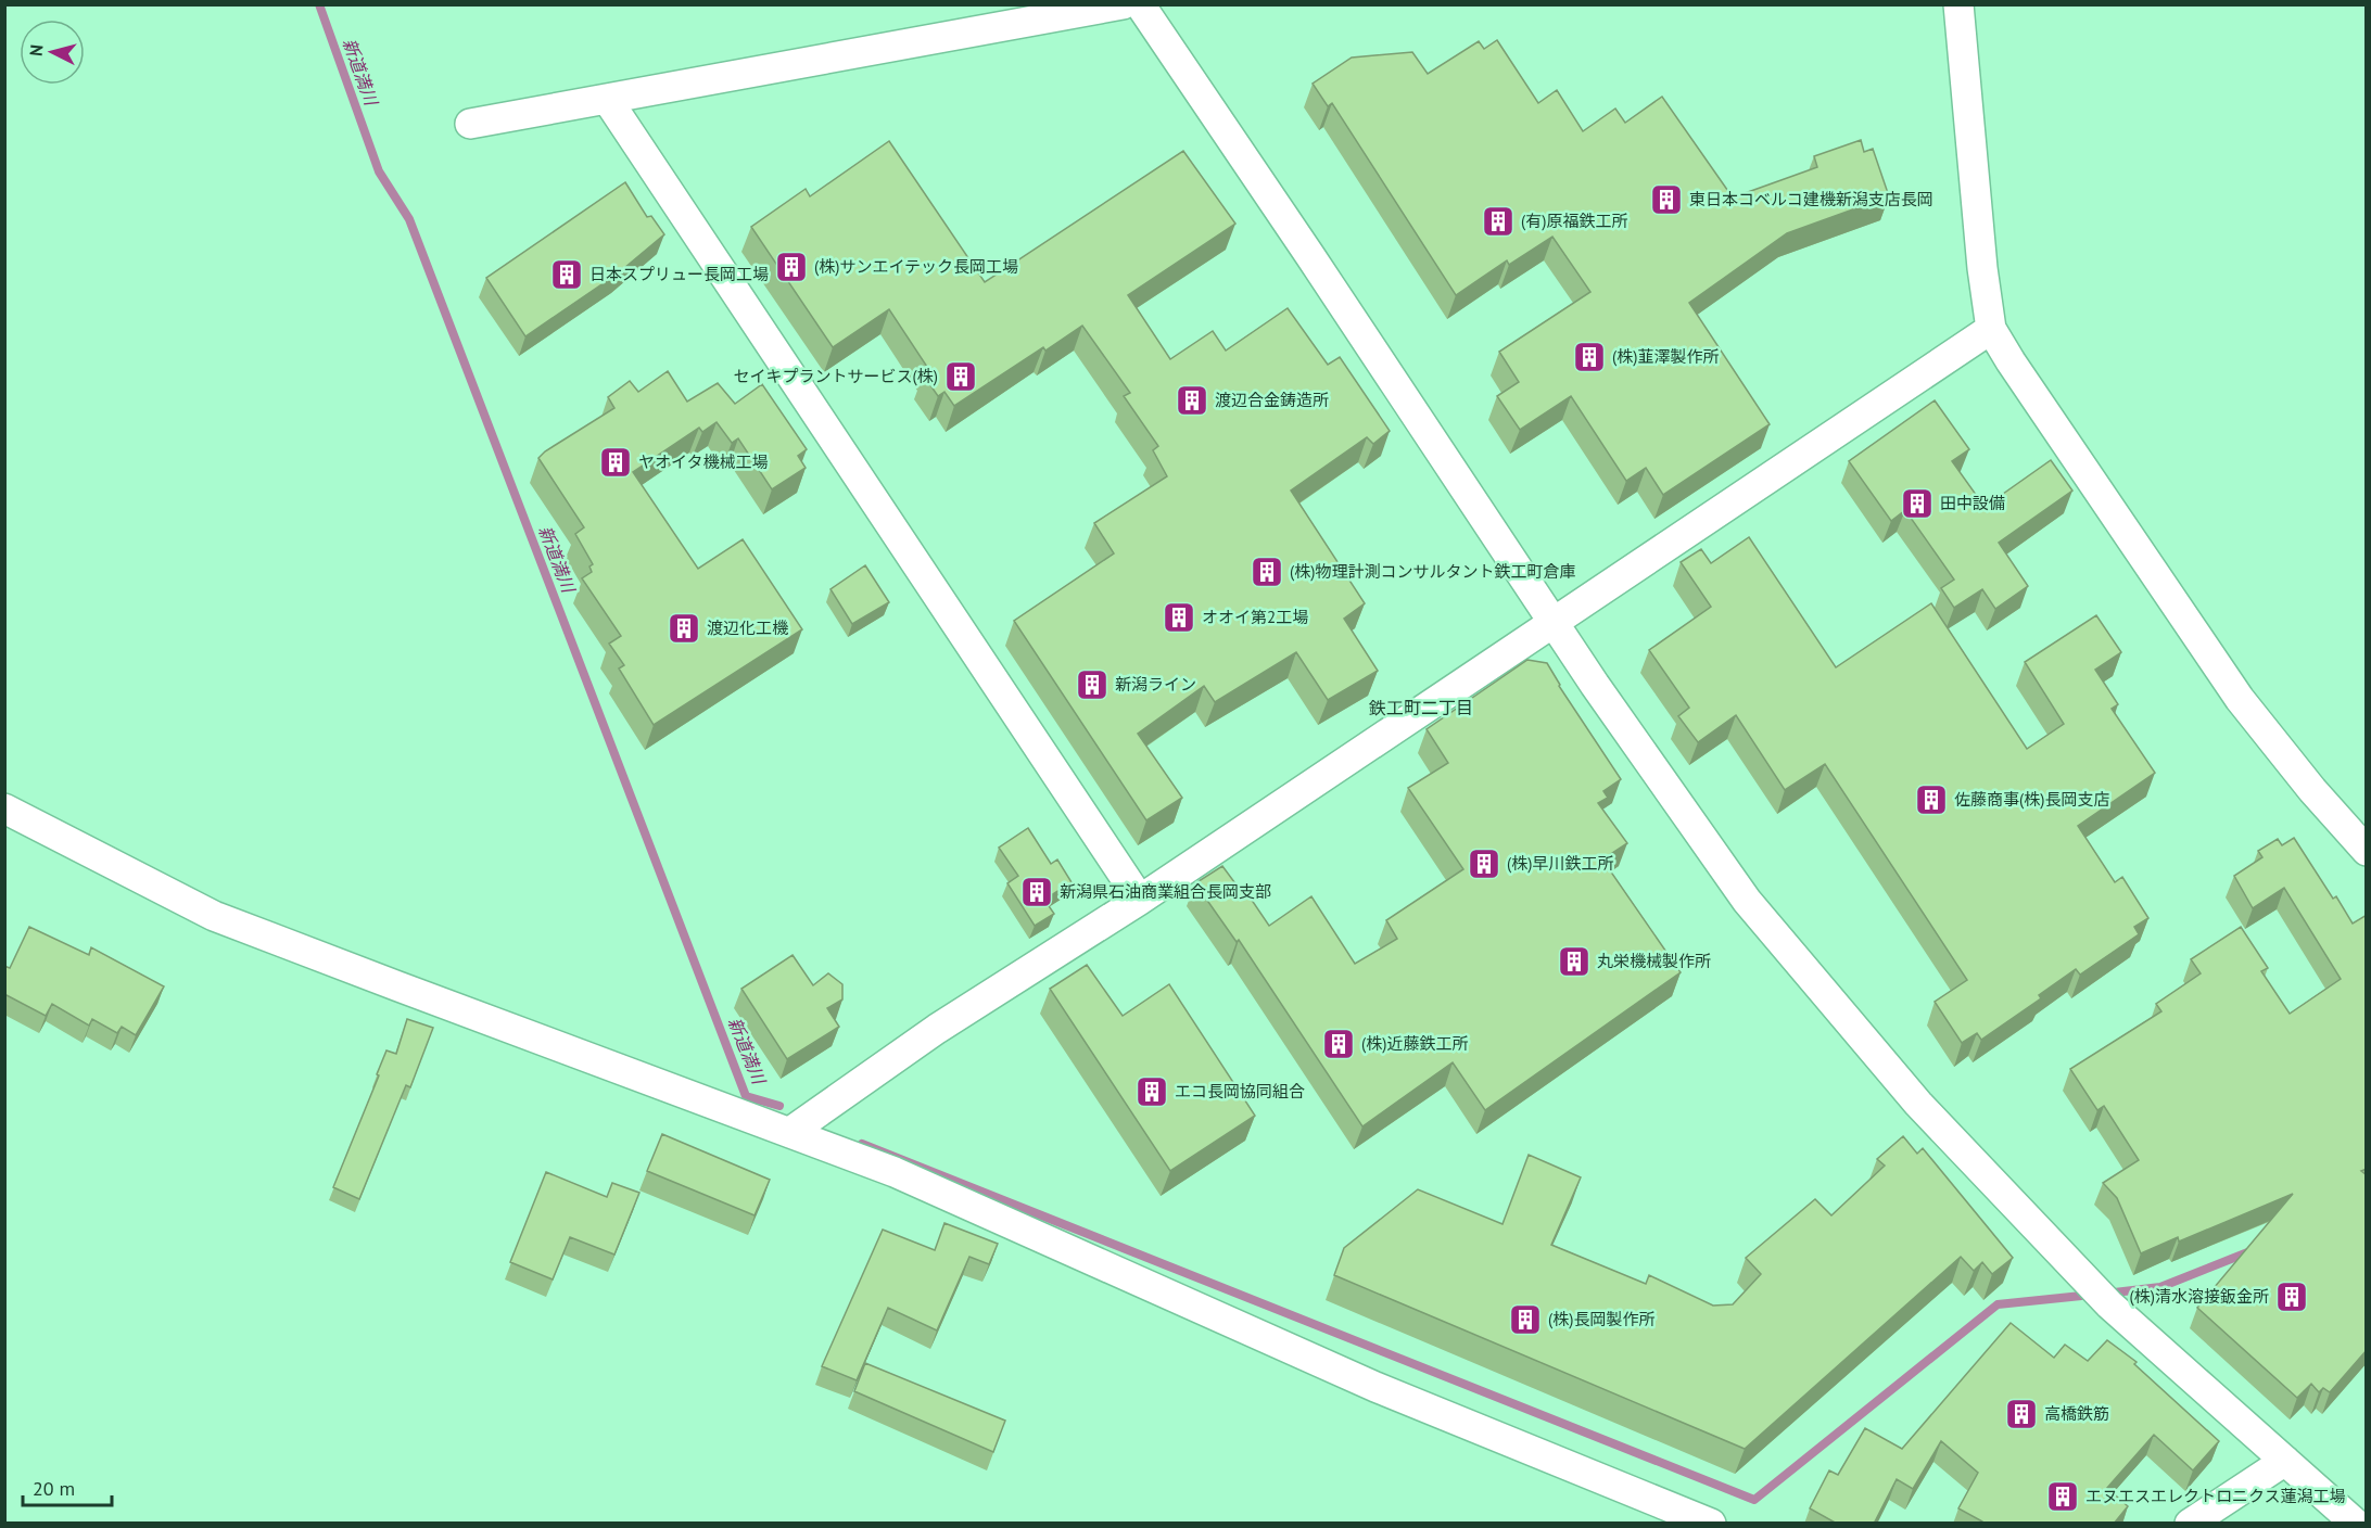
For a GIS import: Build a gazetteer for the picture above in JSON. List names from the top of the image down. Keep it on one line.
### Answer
{"districts":["鉄工町二丁目"],"water":["新道満川"],"places":{"building":["東日本コベルコ建機新潟支店長岡","(有)原福鉄工所","(株)サンエイテック長岡工場","日本スプリュー長岡工場","(株)韮澤製作所","セイキプラントサービス(株)","渡辺合金鋳造所","ヤオイタ機械工場","田中設備","(株)物理計測コンサルタント鉄工町倉庫","オオイ第2工場","渡辺化工機","新潟ライン","佐藤商事(株)長岡支店","(株)早川鉄工所","新潟県石油商業組合長岡支部","丸栄機械製作所","(株)近藤鉄工所","エコ長岡協同組合","(株)清水溶接鈑金所","(株)長岡製作所","高橋鉄筋","エヌエスエレクトロニクス蓮潟工場"]},"scale_bar":"20 m","north":"left"}
